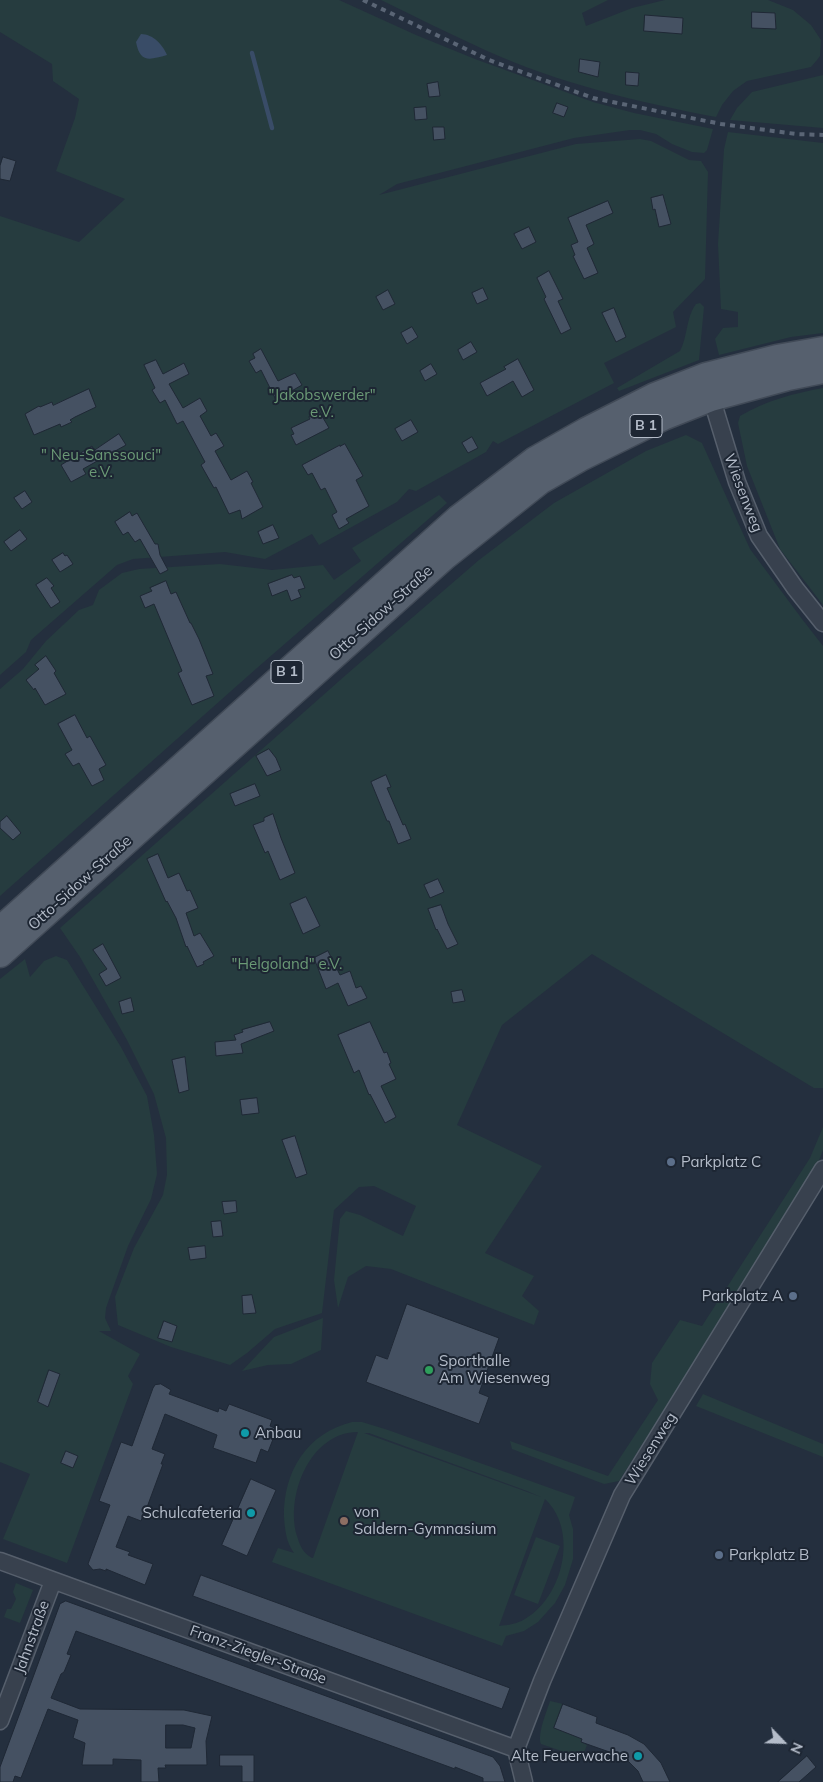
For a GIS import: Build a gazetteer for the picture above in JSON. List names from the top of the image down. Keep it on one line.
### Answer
{"streets":{"main road":["B 1","Otto-Sidow-Straße"],"street":["Wiesenweg","Jahnstraße","Franz-Ziegler-Straße"]},"crossings":[["Wiesenweg","Otto-Sidow-Straße"],["Wiesenweg","Franz-Ziegler-Straße"],["Jahnstraße","Franz-Ziegler-Straße"]],"parks":["\"Jakobswerder\" e.V.","\" Neu-Sanssouci\" e.V.","\"Helgoland\" e.V."],"places":["Parkplatz C","Parkplatz A","Sporthalle Am Wiesenweg","Anbau","Schulcafeteria","von Saldern-Gymnasium","Parkplatz B","Alte Feuerwache"],"north":"bottom right"}
